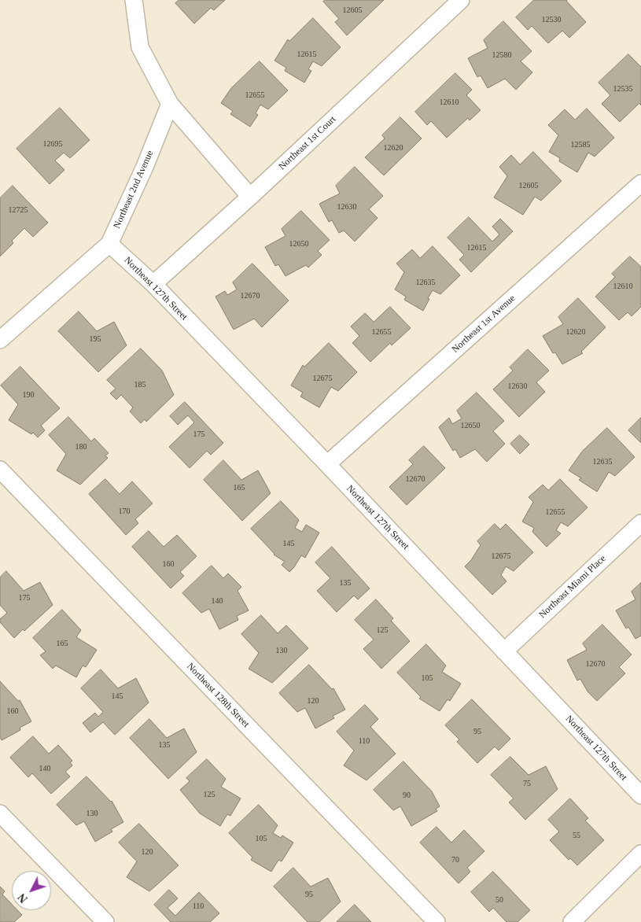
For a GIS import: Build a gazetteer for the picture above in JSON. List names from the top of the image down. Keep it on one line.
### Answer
{"streets":{"street":["Northeast 1st Court","Northeast 2nd Avenue","Northeast 127th Street","Northeast 1st Avenue","Northeast Miami Place","Northeast 128th Street"]},"crossings":[["Northeast 1st Court","Northeast 127th Street"],["Northeast 2nd Avenue","Northeast 127th Street"],["Northeast 127th Street","Northeast 1st Avenue"],["Northeast 127th Street","Northeast Miami Place"]],"house_numbers":["12605","12530","12615","12580","12535","12655","12610","12695","12585","12620","12605","12630","12725","12650","12615","12635","12610","12670","12655","12620","195","12675","185","12630","190","12650","175","180","12635","12670","165","170","12655","145","12675","160","135","175","140","125","165","130","12670","105","145","120","160","95","110","135","140","75","125","90","130","55","105","120","70","95","50","110"],"north":"bottom left"}
